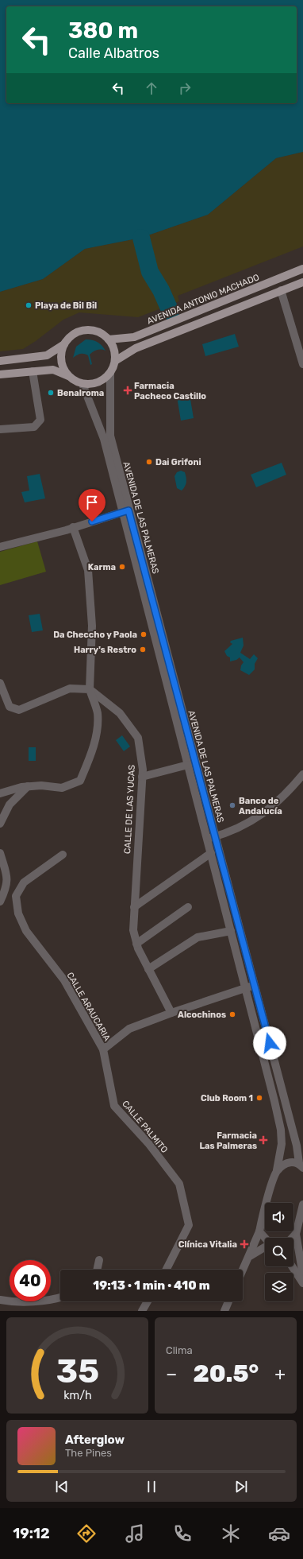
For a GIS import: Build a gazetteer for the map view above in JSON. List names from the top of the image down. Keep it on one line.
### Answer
{"streets":{"main road":["AVENIDA ANTONIO MACHADO"],"street":["AVENIDA DE LAS PALMERAS","CALLE DE LAS YUCAS","CALLE ARAUCARIA","CALLE PALMITO"]},"crossings":[["AVENIDA ANTONIO MACHADO","AVENIDA DE LAS PALMERAS"],["CALLE ARAUCARIA","CALLE PALMITO"]],"places":{"other":["Playa de Bil Bil","Benalroma","Dai Grifoni","Karma","Da Checcho y Paola","Harry's Restro","Banco de Andalucía","Alcochinos","Club Room 1"],"health":["Farmacia Pacheco Castillo","Farmacia Las Palmeras","Clínica Vitalia"]},"page":{"turn":["380 m","Calle Albatros"],"limit":"40","trip":"19:13 · 1 min · 410 m","tile":"Clima","heat":["−","20.5°","+"],"song":["Afterglow","The Pines"],"tabs":"19:12","gauge":["35","km/h"]}}
